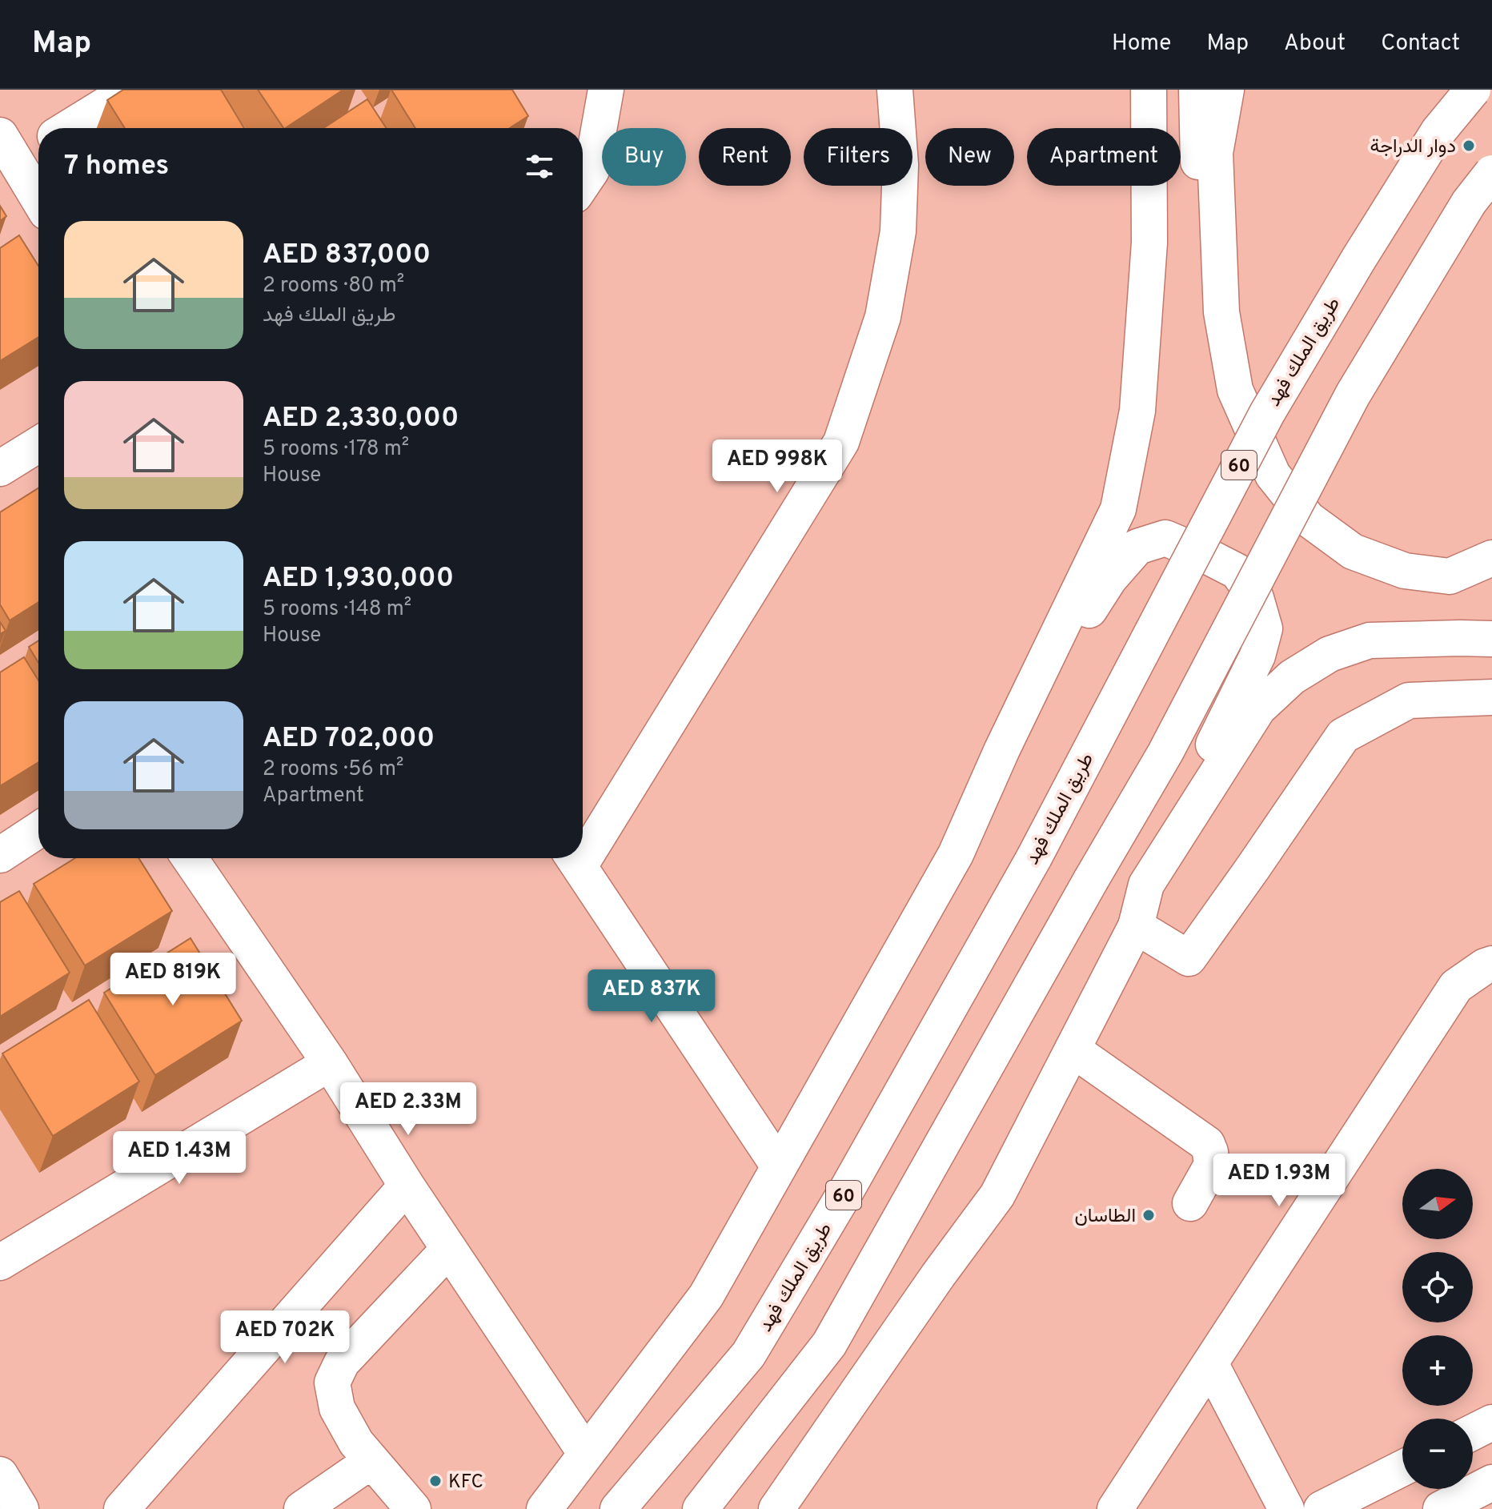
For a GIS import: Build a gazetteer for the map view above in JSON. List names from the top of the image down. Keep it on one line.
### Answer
{"streets":{"main road":["طريق الملك فهد","60"]},"places":["دوار الدراجة","الطاسان","KFC"],"north":"right","page":{"header":"Map","nav":["Home","Map","About","Contact"],"chip":["Buy","Rent","Filters","New","Apartment"],"heading":"7 homes","list":[{"name":"AED 837,000","note":"2 rooms · 80 m² · طريق الملك فهد"},{"name":"AED 2,330,000","note":"5 rooms · 178 m² · House"},{"name":"AED 1,930,000","note":"5 rooms · 148 m² · House"},{"name":"AED 702,000","note":"2 rooms · 56 m² · Apartment"}],"price":["AED 998K","AED 819K","AED 837K","AED 2.33M","AED 1.43M","AED 1.93M","AED 702K"],"map_buttons":["+","−"]}}
